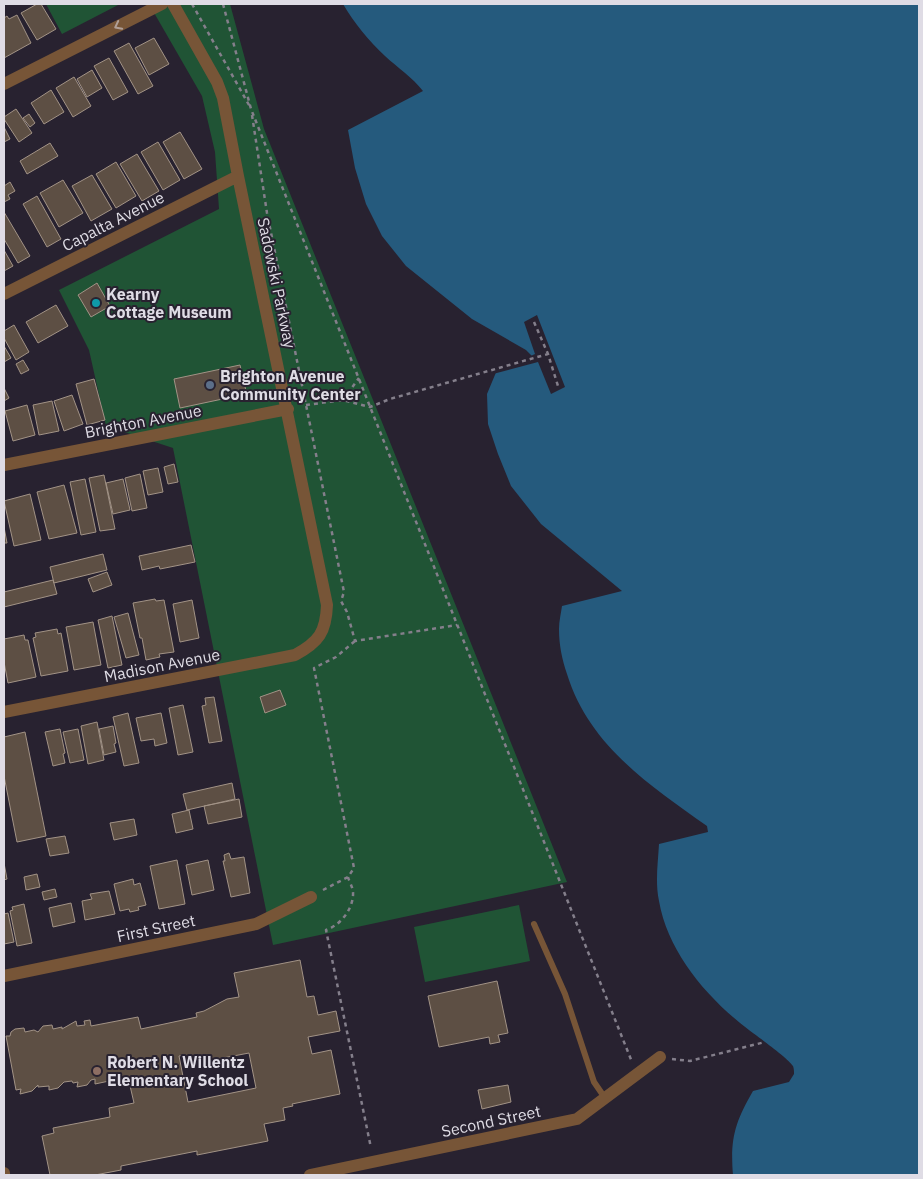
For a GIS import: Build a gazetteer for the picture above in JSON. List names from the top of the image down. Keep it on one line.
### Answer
{"streets":{"street":["Capalta Avenue","Sadowski Parkway","Brighton Avenue","Madison Avenue","First Street","Second Street"]},"crossings":[["Capalta Avenue","Sadowski Parkway"],["Sadowski Parkway","Brighton Avenue"],["Sadowski Parkway","Madison Avenue"]],"places":["Kearny Cottage Museum","Brighton Avenue Community Center","Robert N. Willentz Elementary School"]}
